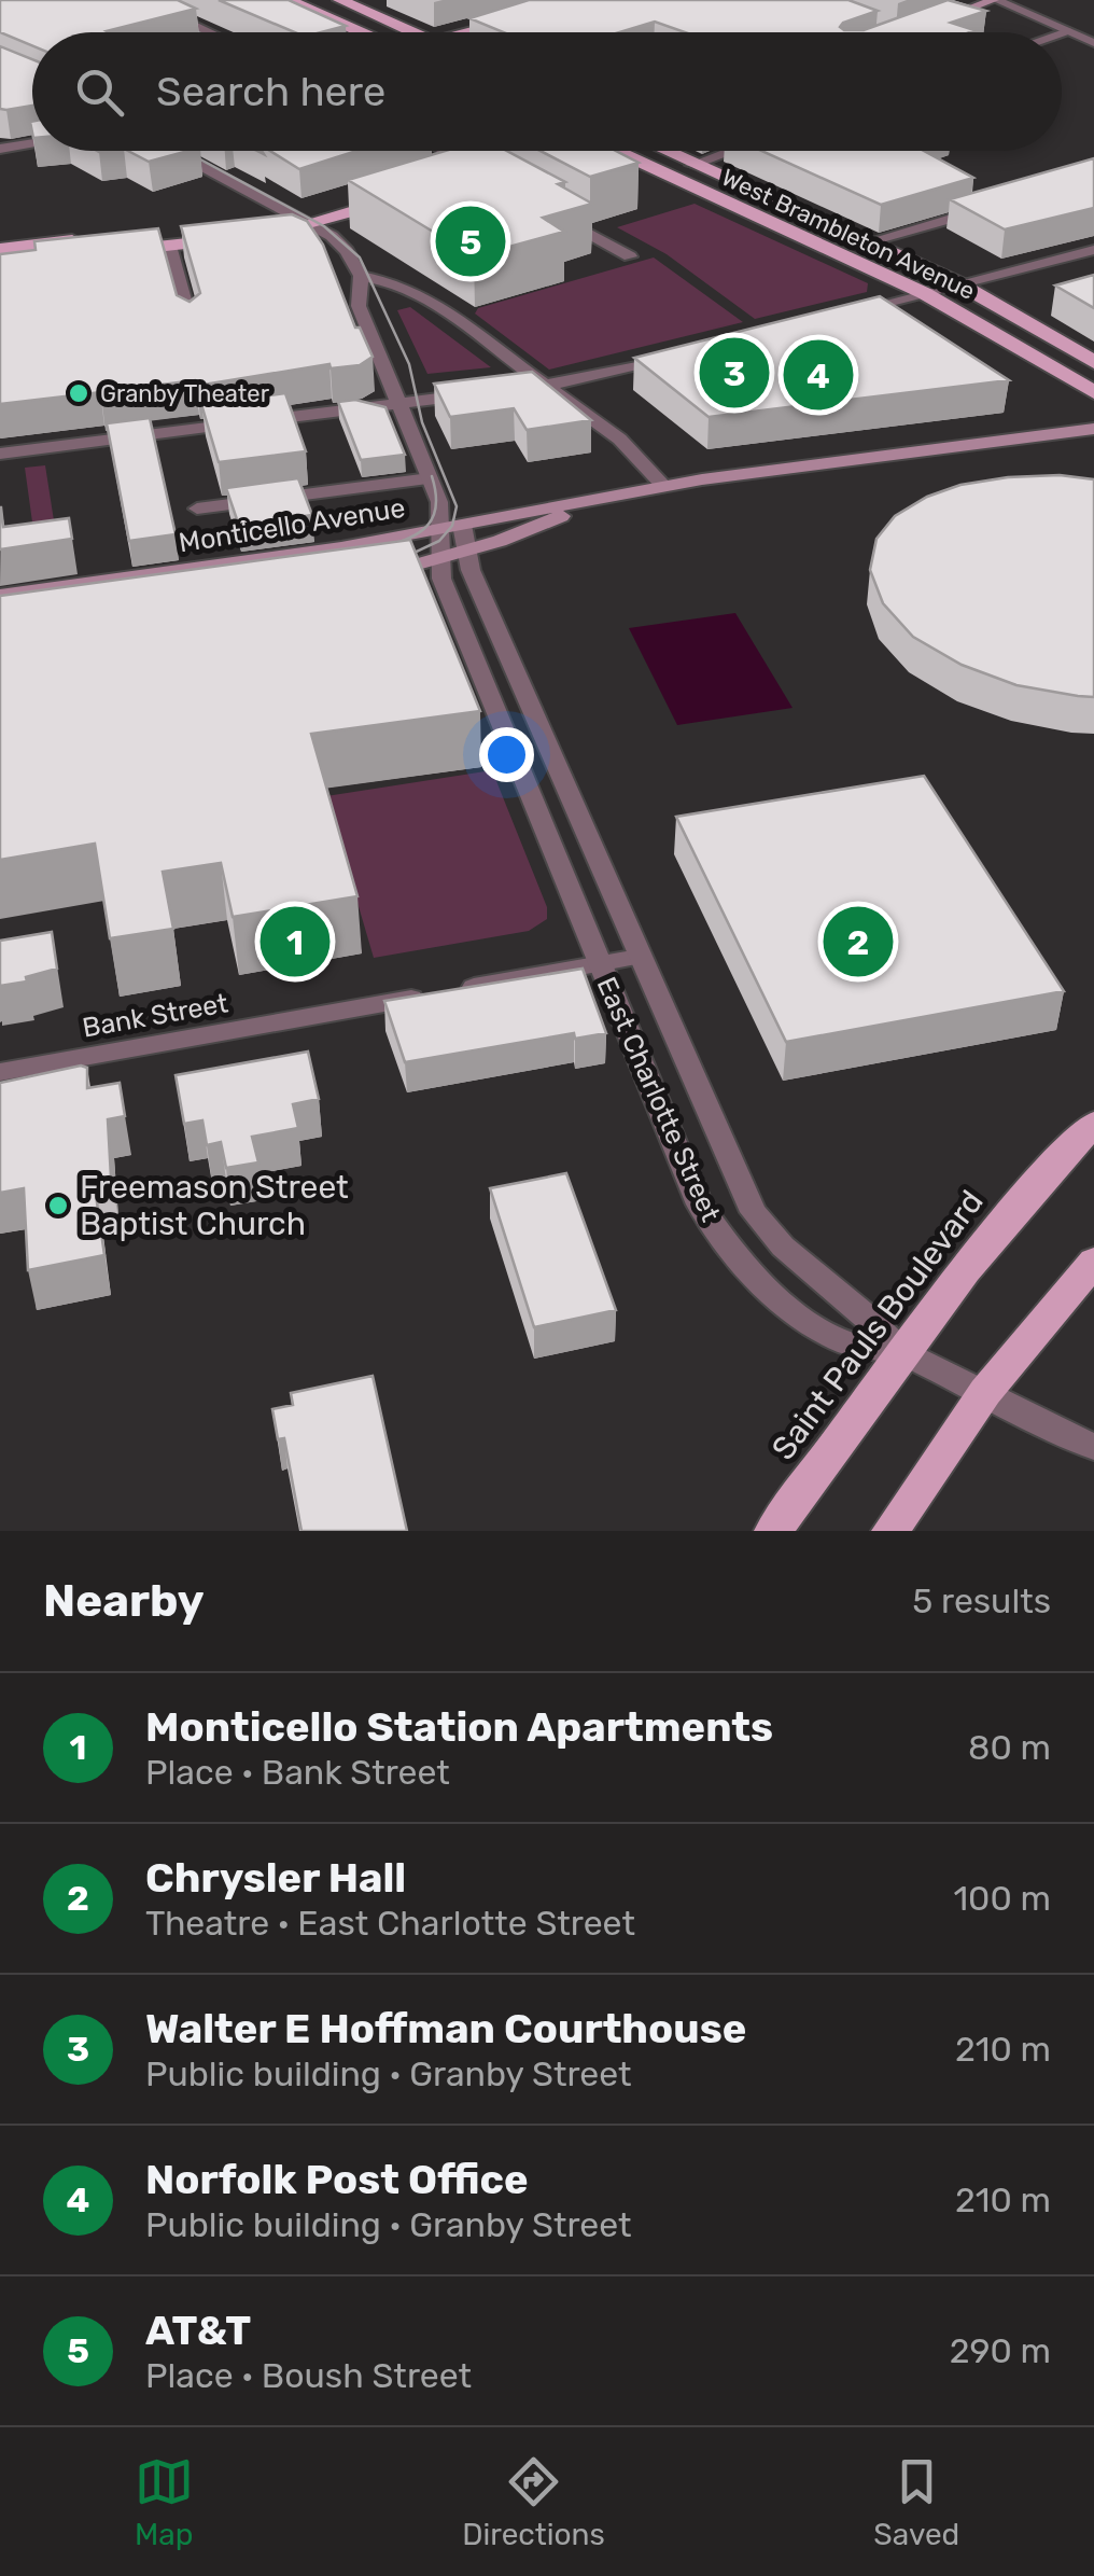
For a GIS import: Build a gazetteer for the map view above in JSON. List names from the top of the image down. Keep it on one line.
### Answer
{"streets":{"main road":["West Brambleton Avenue","Monticello Avenue","Saint Pauls Boulevard"],"street":["Bank Street","East Charlotte Street"]},"crossings":[["Monticello Avenue","East Charlotte Street"],["Bank Street","East Charlotte Street"],["East Charlotte Street","Saint Pauls Boulevard"]],"places":["Granby Theater","Freemason Street Baptist Church"],"page":{"search":"Search here","pins":["5","3","4","1","2"],"heading":["Nearby","5 results"],"list":[{"mark":"1","name":"Monticello Station Apartments","note":"Place · Bank Street","value":"80 m"},{"mark":"2","name":"Chrysler Hall","note":"Theatre · East Charlotte Street","value":"100 m"},{"mark":"3","name":"Walter E Hoffman Courthouse","note":"Public building · Granby Street","value":"210 m"},{"mark":"4","name":"Norfolk Post Office","note":"Public building · Granby Street","value":"210 m"},{"mark":"5","name":"AT&T","note":"Place · Boush Street","value":"290 m"}],"nav":["Map","Directions","Saved"]}}
